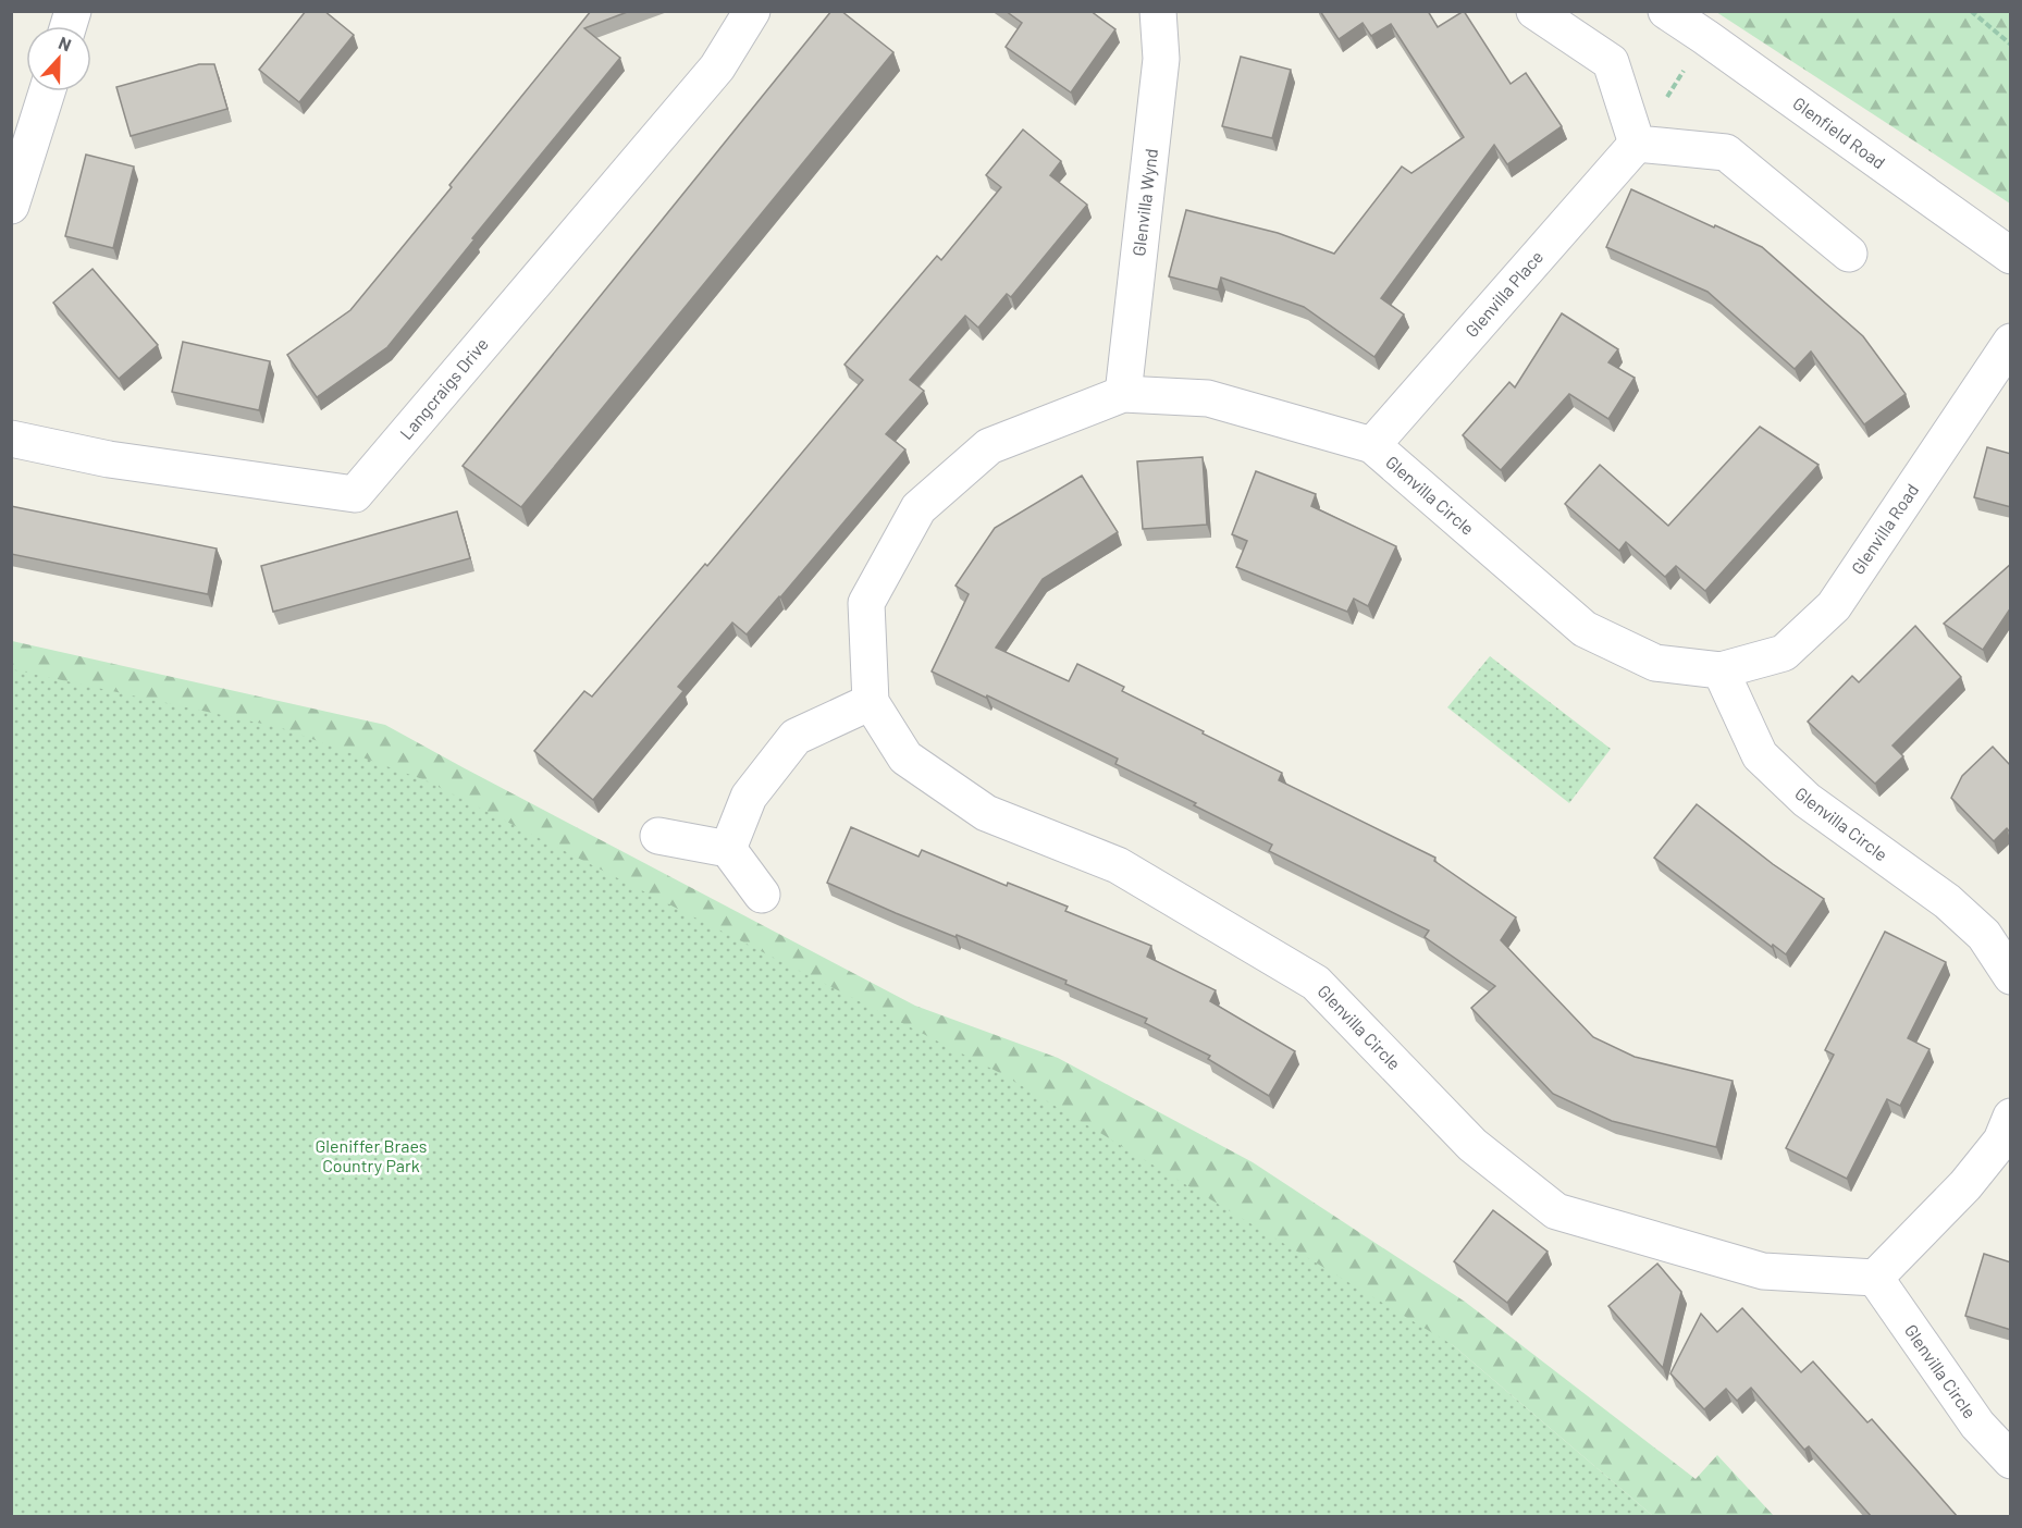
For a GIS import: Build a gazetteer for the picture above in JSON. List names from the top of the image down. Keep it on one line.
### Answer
{"streets":{"street":["Glenfield Road","Glenvilla Wynd","Glenvilla Place","Langcraigs Drive","Glenvilla Circle","Glenvilla Road"]},"crossings":[["Glenvilla Wynd","Glenvilla Circle"],["Glenvilla Place","Glenvilla Circle"],["Glenvilla Circle","Glenvilla Road"]],"parks":["Gleniffer Braes Country Park"],"north":"top"}
